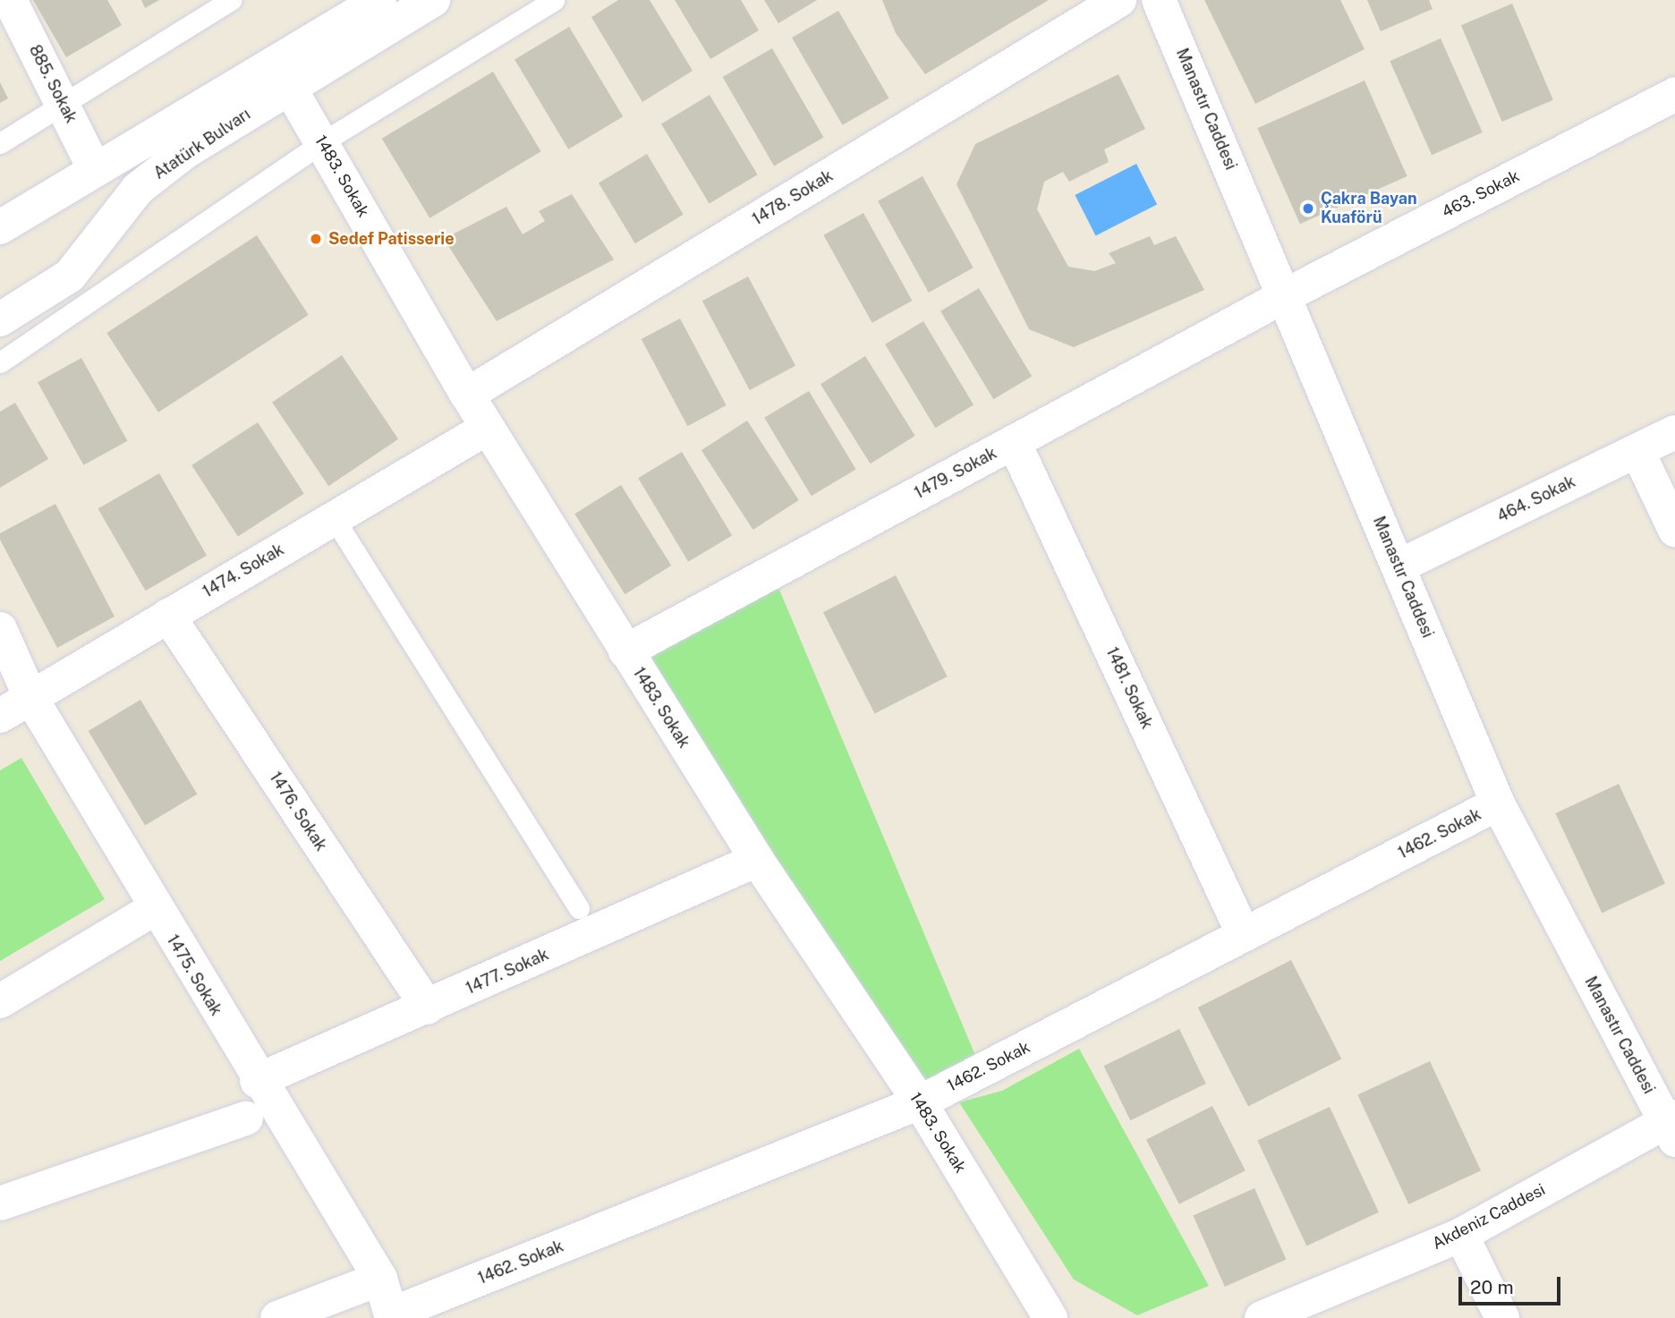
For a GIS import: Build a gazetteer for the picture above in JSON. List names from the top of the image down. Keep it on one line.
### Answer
{"streets":{"street":["885. Sokak","Manastır Caddesi","Atatürk Bulvarı","1483. Sokak","463. Sokak","1478. Sokak","1479. Sokak","464. Sokak","1474. Sokak","1481. Sokak","1476. Sokak","1462. Sokak","1477. Sokak","1475. Sokak","Akdeniz Caddesi"]},"crossings":[["885. Sokak","Atatürk Bulvarı"],["Manastır Caddesi","463. Sokak"],["Manastır Caddesi","1479. Sokak"],["Manastır Caddesi","464. Sokak"],["Manastır Caddesi","1462. Sokak"],["Manastır Caddesi","Akdeniz Caddesi"],["Atatürk Bulvarı","1483. Sokak"],["1483. Sokak","1478. Sokak"],["1483. Sokak","1479. Sokak"],["1483. Sokak","1474. Sokak"],["1483. Sokak","1462. Sokak"],["1483. Sokak","1477. Sokak"],["463. Sokak","1479. Sokak"],["1479. Sokak","1481. Sokak"],["1474. Sokak","1476. Sokak"],["1474. Sokak","1475. Sokak"],["1481. Sokak","1462. Sokak"],["1476. Sokak","1477. Sokak"],["1462. Sokak","1475. Sokak"],["1477. Sokak","1475. Sokak"]],"places":["Çakra Bayan Kuaförü","Sedef Patisserie"],"scale_bar":"20 m"}
